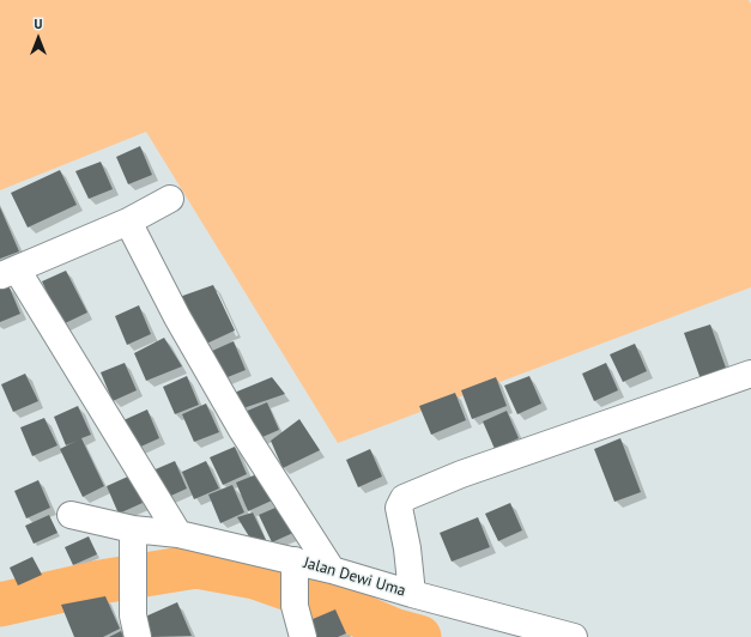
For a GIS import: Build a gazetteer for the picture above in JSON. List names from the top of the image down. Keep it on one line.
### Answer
{"streets":{"street":["Jalan Dewi Uma"]},"north":"top"}
